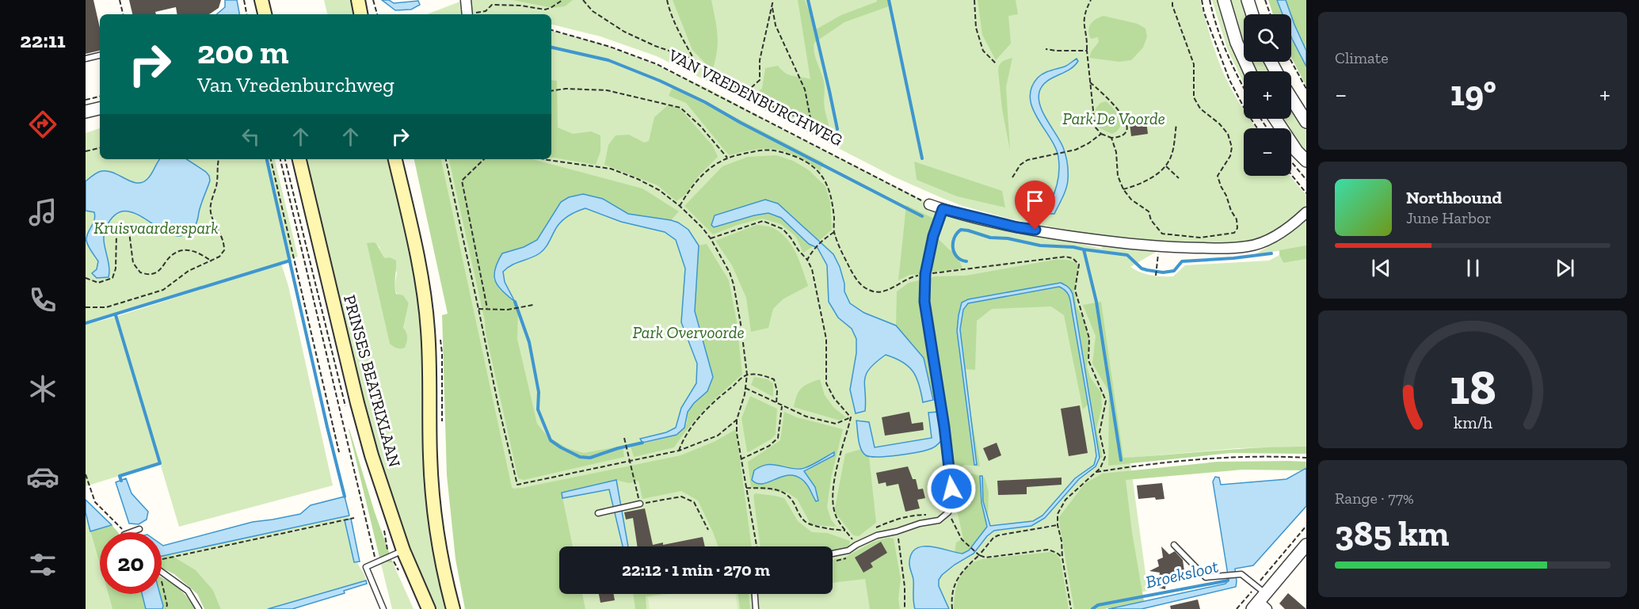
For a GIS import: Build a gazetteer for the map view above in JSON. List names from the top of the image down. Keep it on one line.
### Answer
{"streets":{"main road":["PRINSES BEATRIXLAAN"],"path":["VAN VREDENBURCHWEG"]},"water":["Broeksloot"],"parks":["Park De Voorde","Kruisvaarderspark","Park Overvoorde"],"page":{"tabs":"22:11","tile":["Climate",["Range · 77%","385 km"]],"map_buttons":["+","−"],"turn":["200 m","Van Vredenburchweg"],"heat":["−","19°","+"],"song":["Northbound","June Harbor"],"limit":"20","trip":"22:12 · 1 min · 270 m","gauge":["18","km/h"]}}
